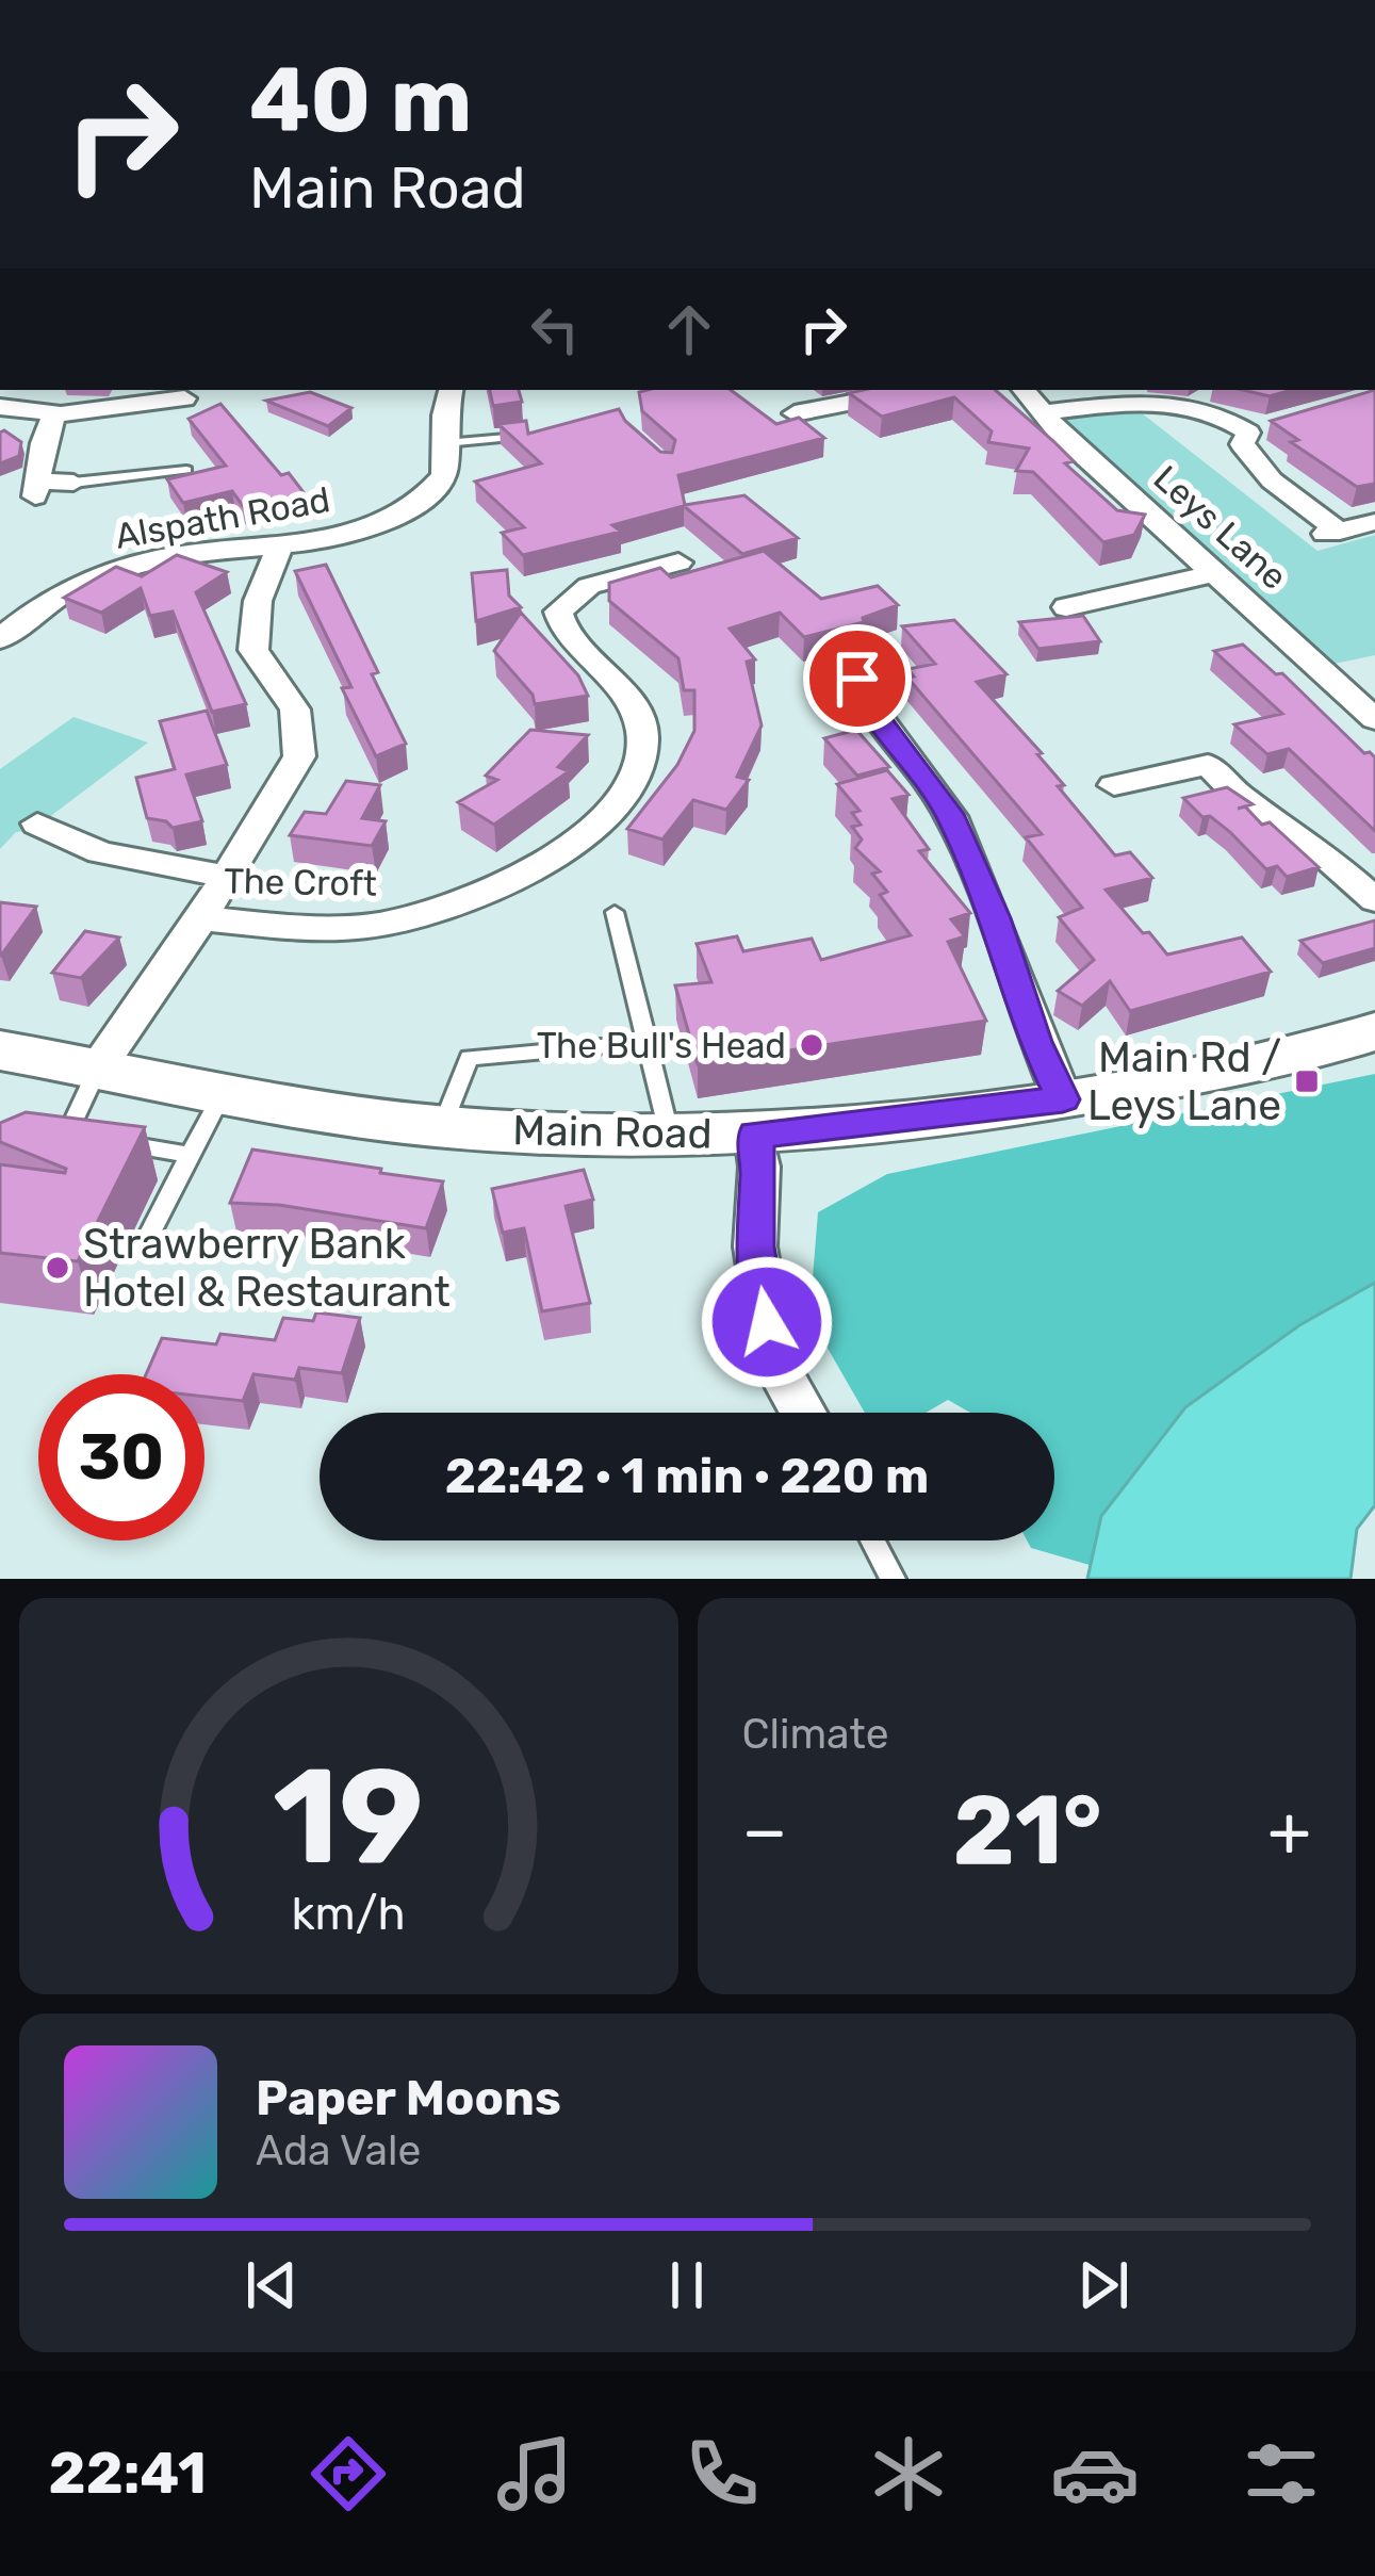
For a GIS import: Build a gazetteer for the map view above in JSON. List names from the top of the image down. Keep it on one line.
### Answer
{"streets":{"main road":["Main Road"],"street":["Alspath Road","Leys Lane","The Croft"]},"places":{"other":["The Bull's Head","Strawberry Bank Hotel & Restaurant"],"transit":["Main Rd / Leys Lane"]},"page":{"turn":["40 m","Main Road"],"limit":"30","trip":"22:42 · 1 min · 220 m","tile":"Climate","heat":["−","21°","+"],"song":["Paper Moons","Ada Vale"],"tabs":"22:41","gauge":["19","km/h"]}}
